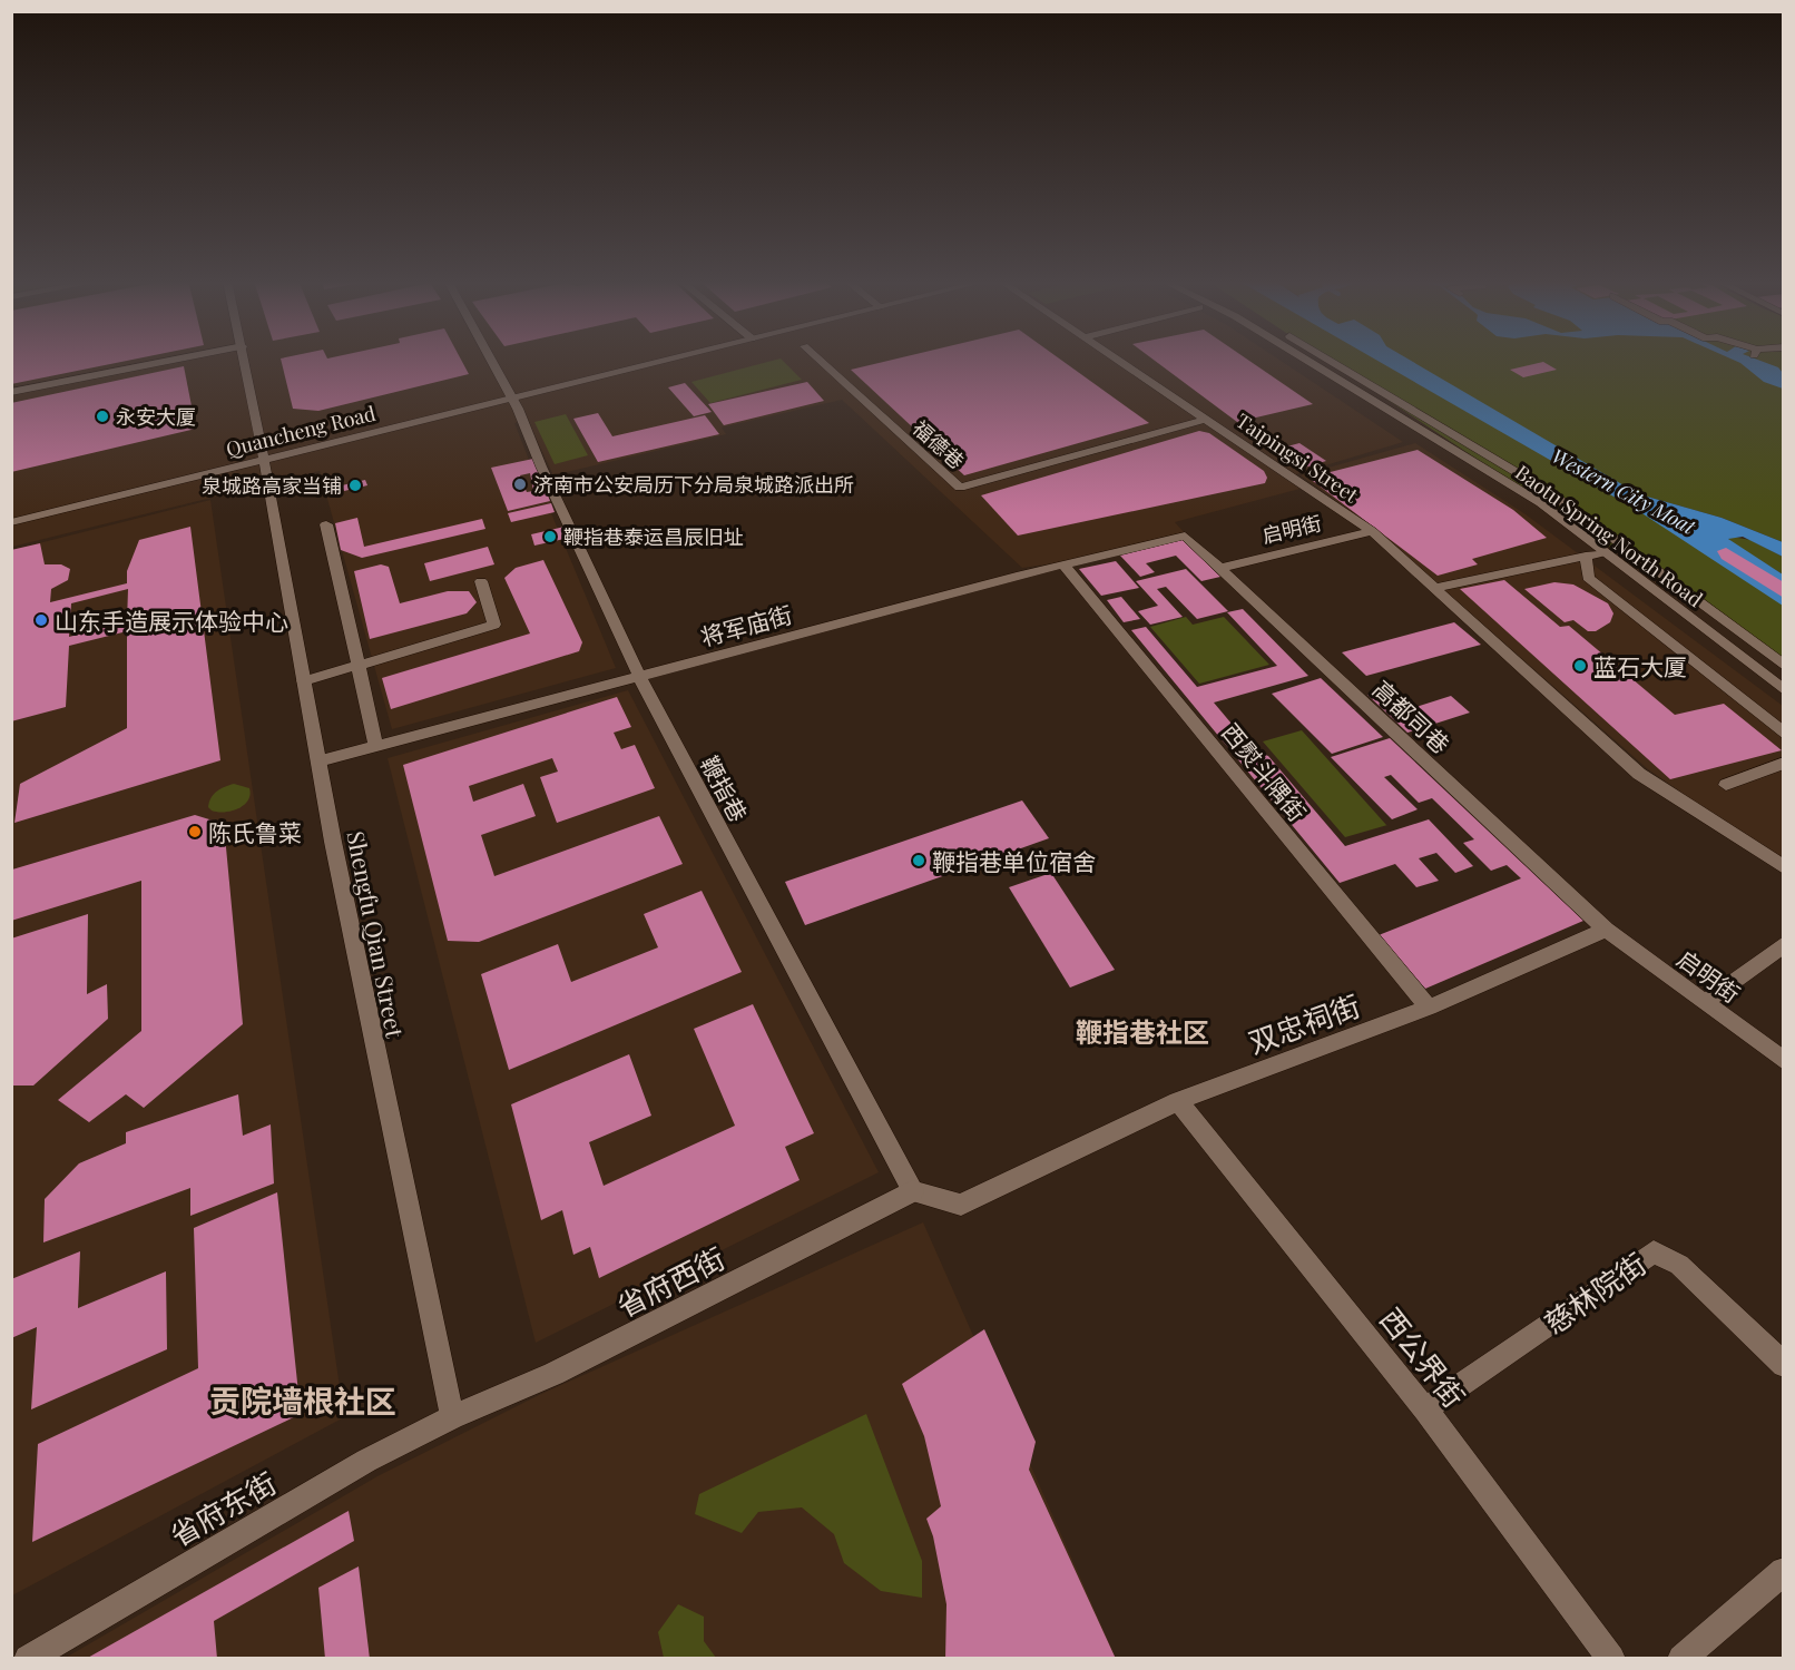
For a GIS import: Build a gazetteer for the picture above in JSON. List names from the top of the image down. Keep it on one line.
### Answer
{"streets":{"street":["Quancheng Road","福德巷","Taipingsi Street","启明街","Baotu Spring North Road","将军庙街","高都司巷","西熨斗隅街","鞭指巷","Shengfu Qian Street","双忠祠街","省府西街","慈林院街","西公界街","省府东街"]},"crossings":[["Quancheng Road","鞭指巷"],["Quancheng Road","Shengfu Qian Street"],["福德巷","Taipingsi Street"],["Taipingsi Street","启明街"],["启明街","高都司巷"],["启明街","双忠祠街"],["将军庙街","高都司巷"],["将军庙街","西熨斗隅街"],["将军庙街","鞭指巷"],["将军庙街","Shengfu Qian Street"],["高都司巷","双忠祠街"],["西熨斗隅街","双忠祠街"],["鞭指巷","双忠祠街"],["鞭指巷","省府西街"],["Shengfu Qian Street","省府西街"],["Shengfu Qian Street","省府东街"],["双忠祠街","省府西街"],["双忠祠街","西公界街"],["省府西街","省府东街"],["慈林院街","西公界街"]],"districts":["鞭指巷社区","贡院墙根社区"],"water":["Western City Moat"],"places":["永安大厦","济南市公安局历下分局泉城路派出所","泉城路高家当铺","鞭指巷泰运昌辰旧址","山东手造展示体验中心","蓝石大厦","陈氏鲁菜","鞭指巷单位宿舍"]}
